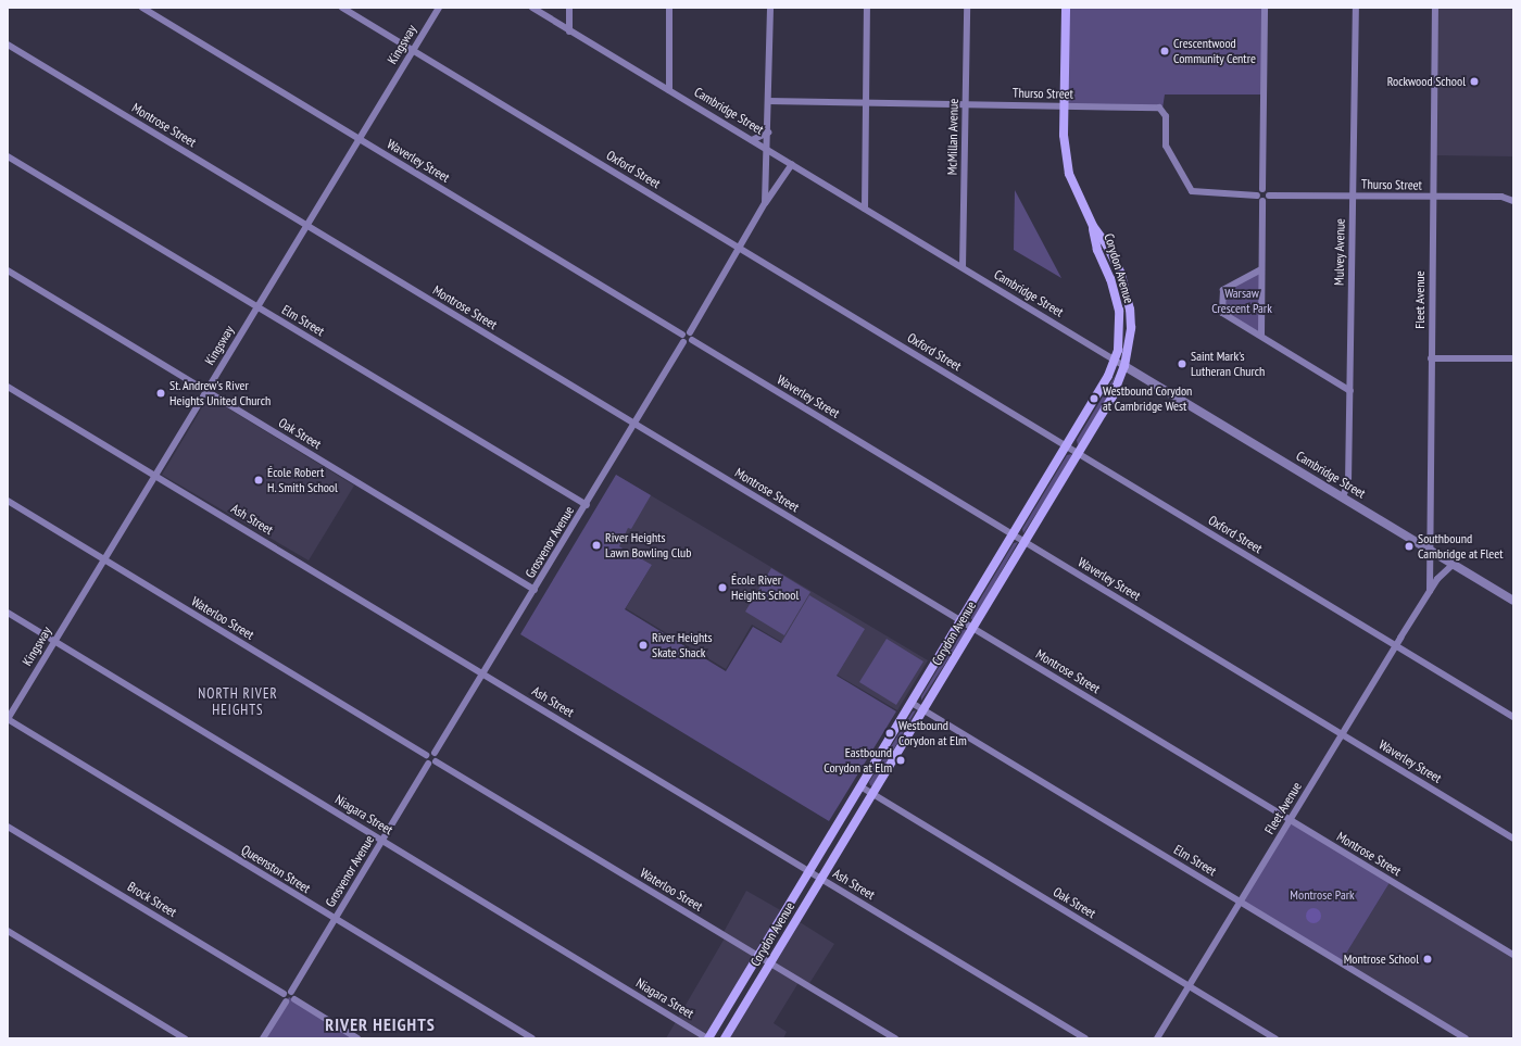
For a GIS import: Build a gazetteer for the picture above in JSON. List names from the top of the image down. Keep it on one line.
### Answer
{"streets":{"main road":["Corydon Avenue"],"street":["Kingsway","Thurso Street","Cambridge Street","Montrose Street","McMillan Avenue","Waverley Street","Oxford Street","Mulvey Avenue","Fleet Avenue","Elm Street","Oak Street","Ash Street","Grosvenor Avenue","Waterloo Street","Niagara Street","Queenston Street","Brock Street"]},"crossings":[["Kingsway","Montrose Street"],["Kingsway","Waverley Street"],["Kingsway","Oxford Street"],["Kingsway","Elm Street"],["Kingsway","Oak Street"],["Kingsway","Ash Street"],["Kingsway","Waterloo Street"],["Kingsway","Niagara Street"],["Kingsway","Queenston Street"],["Thurso Street","McMillan Avenue"],["Thurso Street","Mulvey Avenue"],["Thurso Street","Corydon Avenue"],["Thurso Street","Fleet Avenue"],["Cambridge Street","McMillan Avenue"],["Cambridge Street","Mulvey Avenue"],["Cambridge Street","Corydon Avenue"],["Cambridge Street","Fleet Avenue"],["Montrose Street","Corydon Avenue"],["Montrose Street","Fleet Avenue"],["Montrose Street","Grosvenor Avenue"],["Waverley Street","Corydon Avenue"],["Waverley Street","Fleet Avenue"],["Oxford Street","Corydon Avenue"],["Oxford Street","Fleet Avenue"],["Corydon Avenue","Elm Street"],["Corydon Avenue","Oak Street"],["Corydon Avenue","Ash Street"],["Corydon Avenue","Waterloo Street"],["Corydon Avenue","Niagara Street"],["Fleet Avenue","Elm Street"],["Fleet Avenue","Oak Street"],["Elm Street","Grosvenor Avenue"],["Oak Street","Grosvenor Avenue"],["Ash Street","Grosvenor Avenue"],["Grosvenor Avenue","Niagara Street"],["Grosvenor Avenue","Queenston Street"]],"districts":["NORTH RIVER HEIGHTS","RIVER HEIGHTS"],"parks":["Warsaw Crescent Park","Montrose Park"],"places":["Crescentwood Community Centre","Rockwood School","Saint Mark's Lutheran Church","St. Andrew's River Heights United Church","Westbound Corydon at Cambridge West","École Robert H. Smith School","River Heights Lawn Bowling Club","Southbound Cambridge at Fleet","École River Heights School","River Heights Skate Shack","Westbound Corydon at Elm","Eastbound Corydon at Elm","Montrose School"]}
